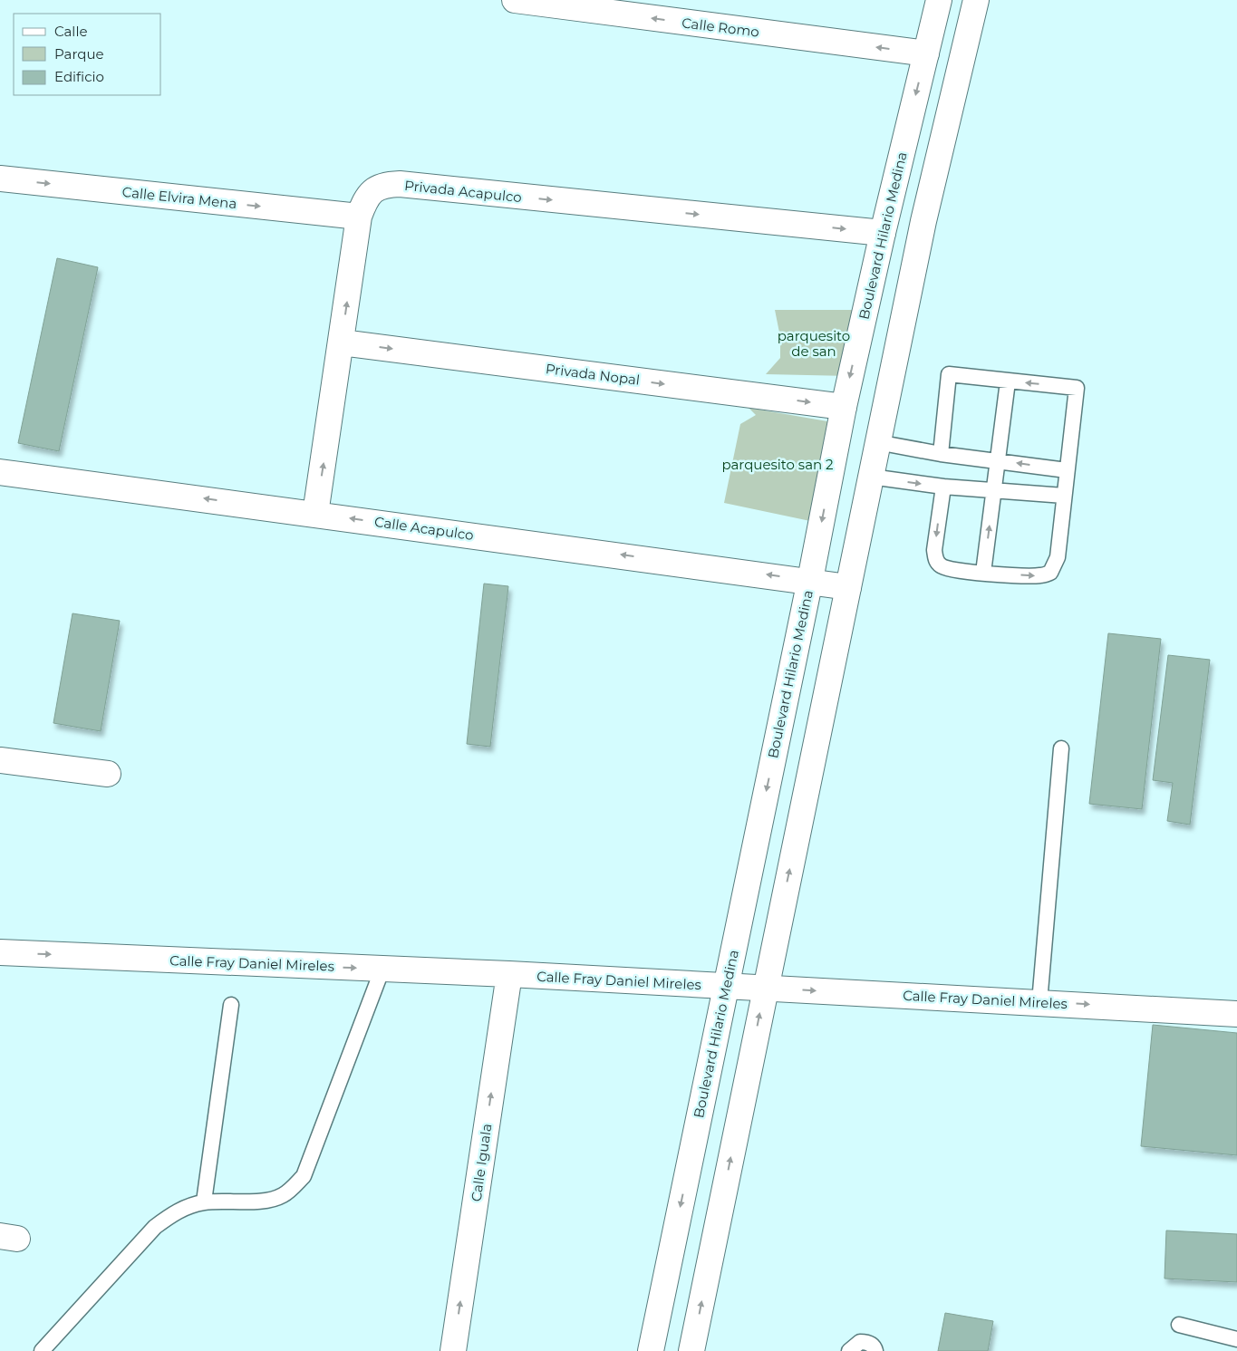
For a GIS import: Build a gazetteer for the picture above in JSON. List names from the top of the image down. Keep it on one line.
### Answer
{"streets":{"street":["Calle Romo","Privada Acapulco","Calle Elvira Mena","Boulevard Hilario Medina","Privada Nopal","Calle Acapulco","Calle Fray Daniel Mireles","Calle Iguala"]},"crossings":[["Calle Romo","Boulevard Hilario Medina"],["Privada Acapulco","Calle Elvira Mena"],["Privada Acapulco","Boulevard Hilario Medina"],["Privada Acapulco","Privada Nopal"],["Privada Acapulco","Calle Acapulco"],["Boulevard Hilario Medina","Privada Nopal"],["Boulevard Hilario Medina","Calle Acapulco"],["Boulevard Hilario Medina","Calle Fray Daniel Mireles"],["Calle Fray Daniel Mireles","Calle Iguala"]],"one_way":["Calle Romo","Calle Elvira Mena","Privada Nopal","Calle Acapulco","Calle Fray Daniel Mireles","Calle Iguala"],"parks":["parquesito de san","parquesito san 2"],"legend":["Calle","Parque","Edificio"]}
